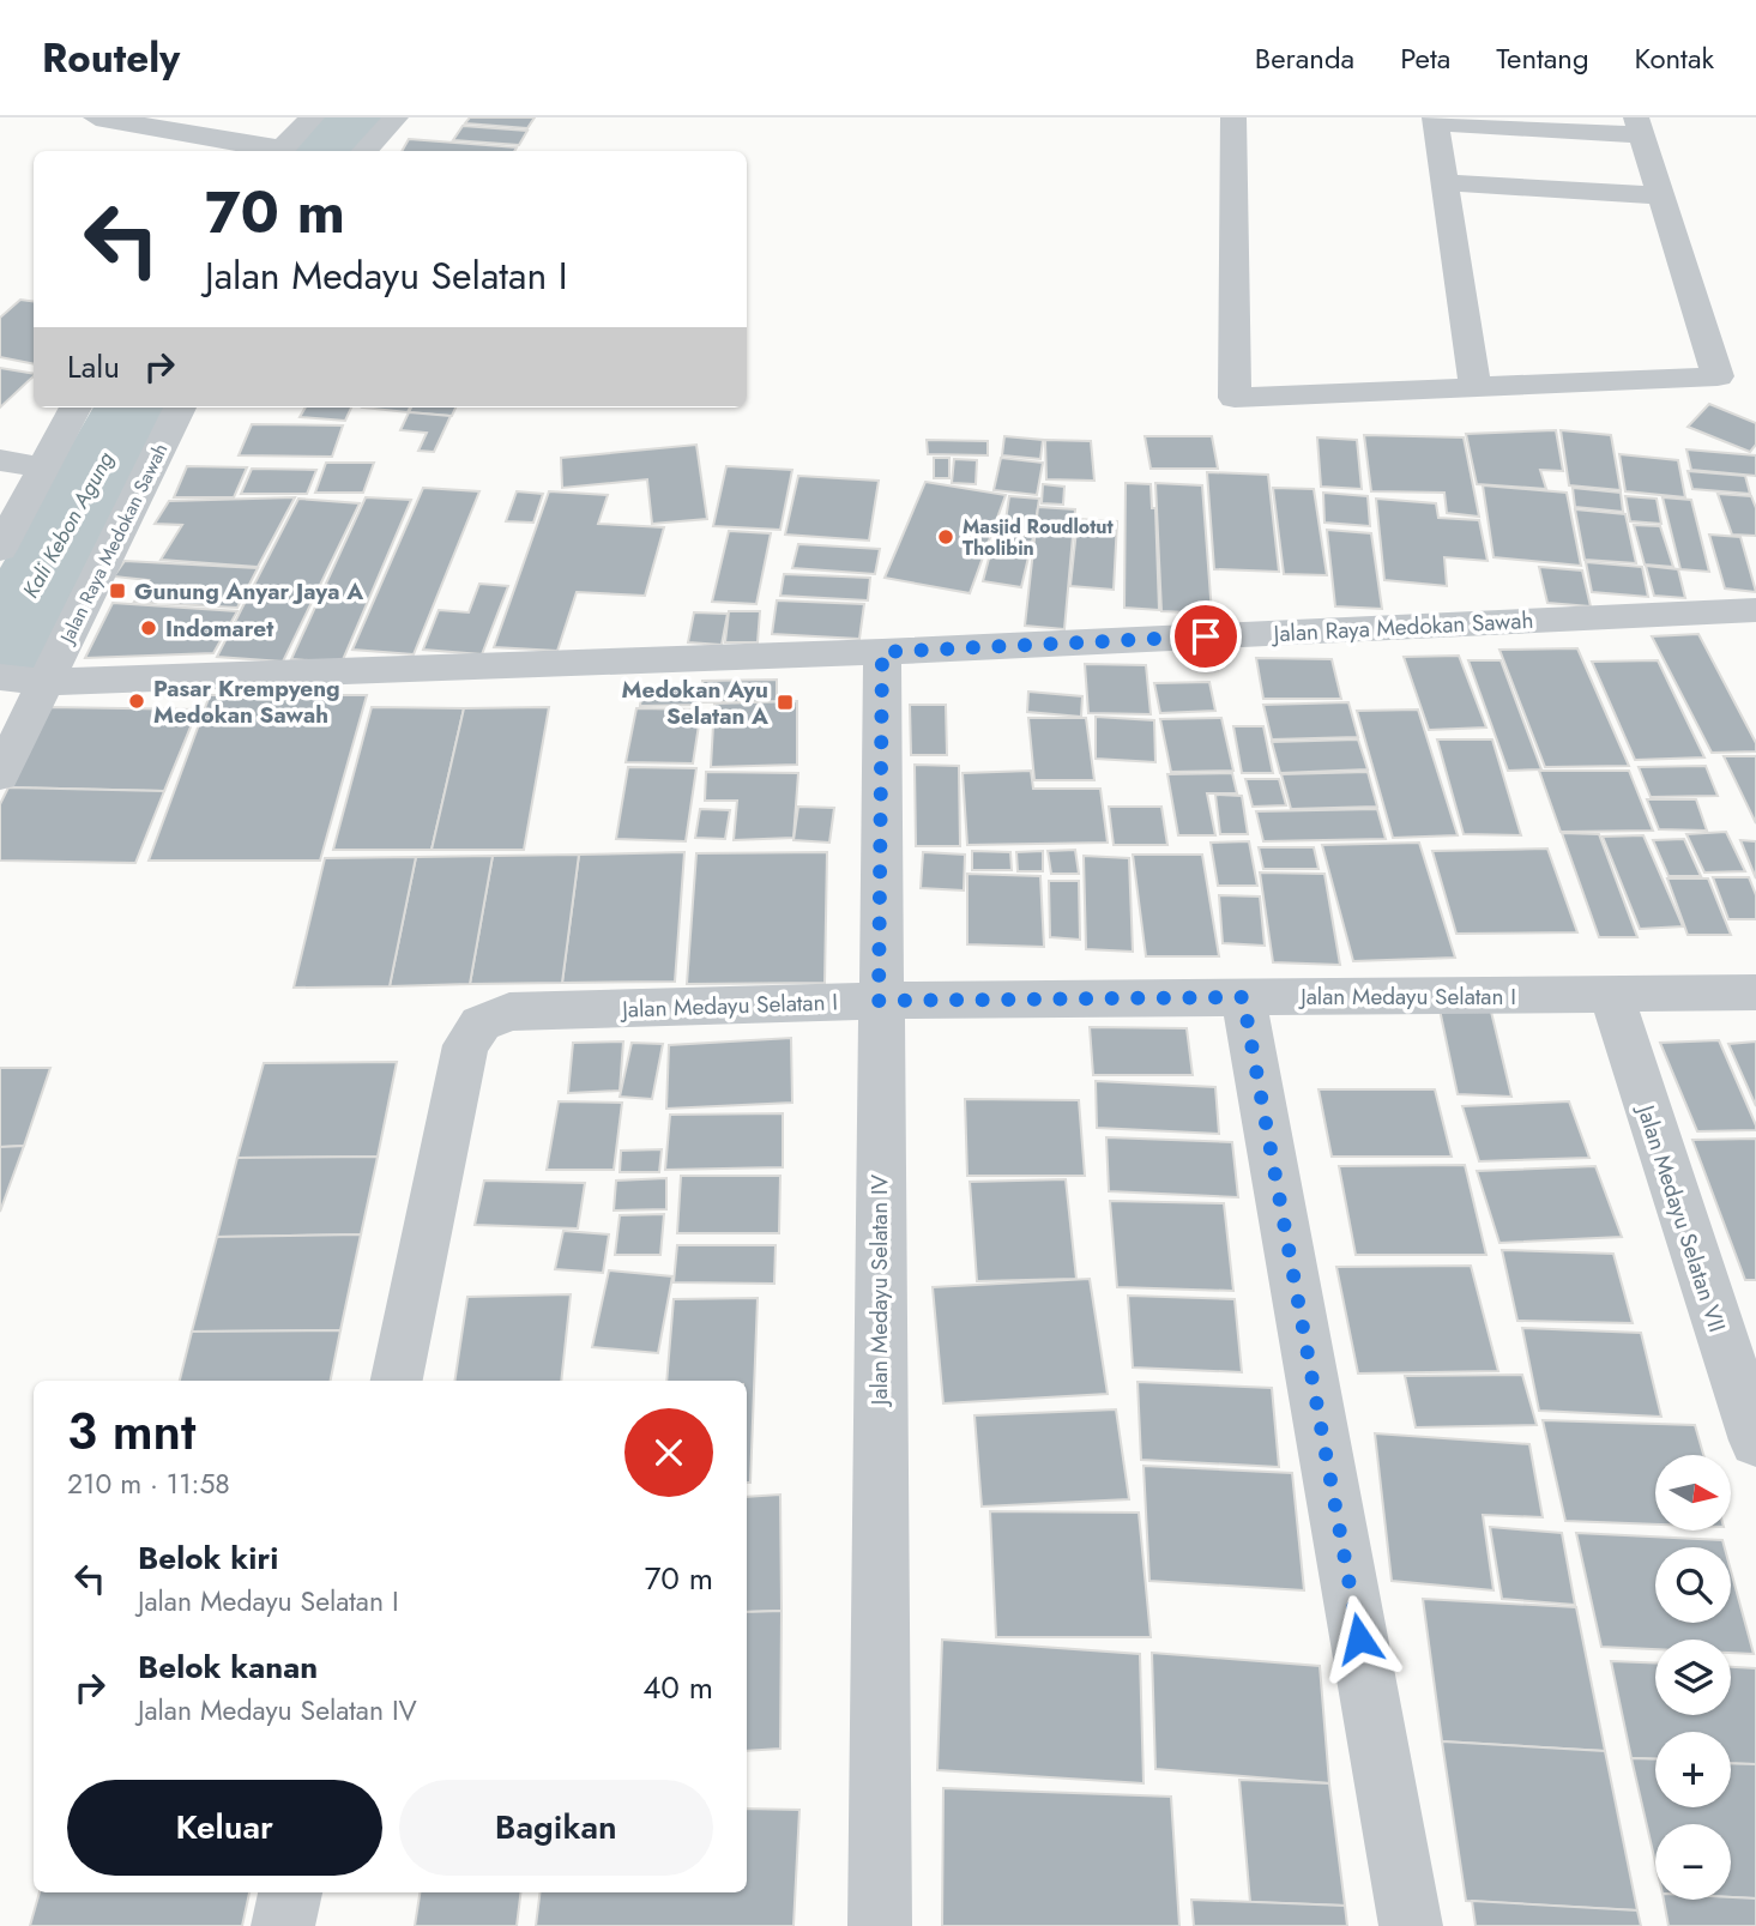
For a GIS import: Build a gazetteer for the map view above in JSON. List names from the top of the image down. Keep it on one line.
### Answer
{"streets":{"street":["Jalan Raya Medokan Sawah","Jalan Medayu Selatan I","Jalan Medayu Selatan VII","Jalan Medayu Selatan IV"]},"crossings":[["Jalan Raya Medokan Sawah","Jalan Medayu Selatan IV"],["Jalan Medayu Selatan I","Jalan Medayu Selatan VII"],["Jalan Medayu Selatan I","Jalan Medayu Selatan IV"]],"water":["Kali Kebon Agung"],"places":{"other":["Masjid Roudlotut Tholibin","Indomaret","Pasar Krempyeng Medokan Sawah"],"transit":["Gunung Anyar Jaya A","Medokan Ayu Selatan A"]},"north":"right","page":{"header":"Routely","nav":["Beranda","Peta","Tentang","Kontak"],"turn":["70 m","Jalan Medayu Selatan I"],"then":"Lalu","heading":["3 mnt","210 m · 11:58"],"map_buttons":["+","−"],"list":[{"name":"Belok kiri","note":"Jalan Medayu Selatan I","value":"70 m"},{"name":"Belok kanan","note":"Jalan Medayu Selatan IV","value":"40 m"}],"buttons":["Keluar","Bagikan"]}}
